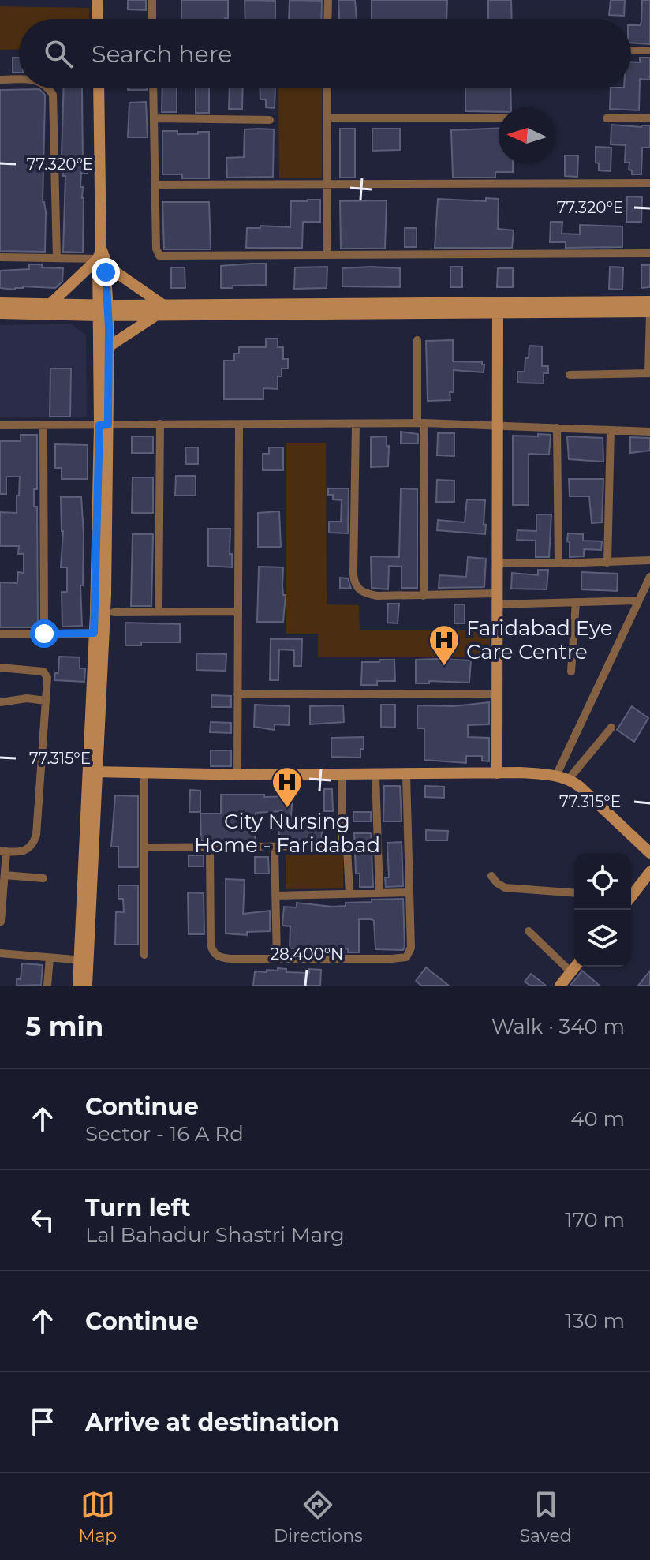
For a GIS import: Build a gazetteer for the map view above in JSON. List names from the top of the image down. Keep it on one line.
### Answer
{"places":{"hospital":["Faridabad Eye Care Centre","City Nursing Home - Faridabad"]},"north":"left","page":{"search":"Search here","heading":["5 min","Walk · 340 m"],"list":[["Continue","Sector - 16 A Rd","40 m"],["Turn left","Lal Bahadur Shastri Marg","170 m"],["Continue","130 m"],"Arrive at destination"],"nav":["Map","Directions","Saved"]},"coordinates":["77.320°E","77.315°E","28.400°N"]}
